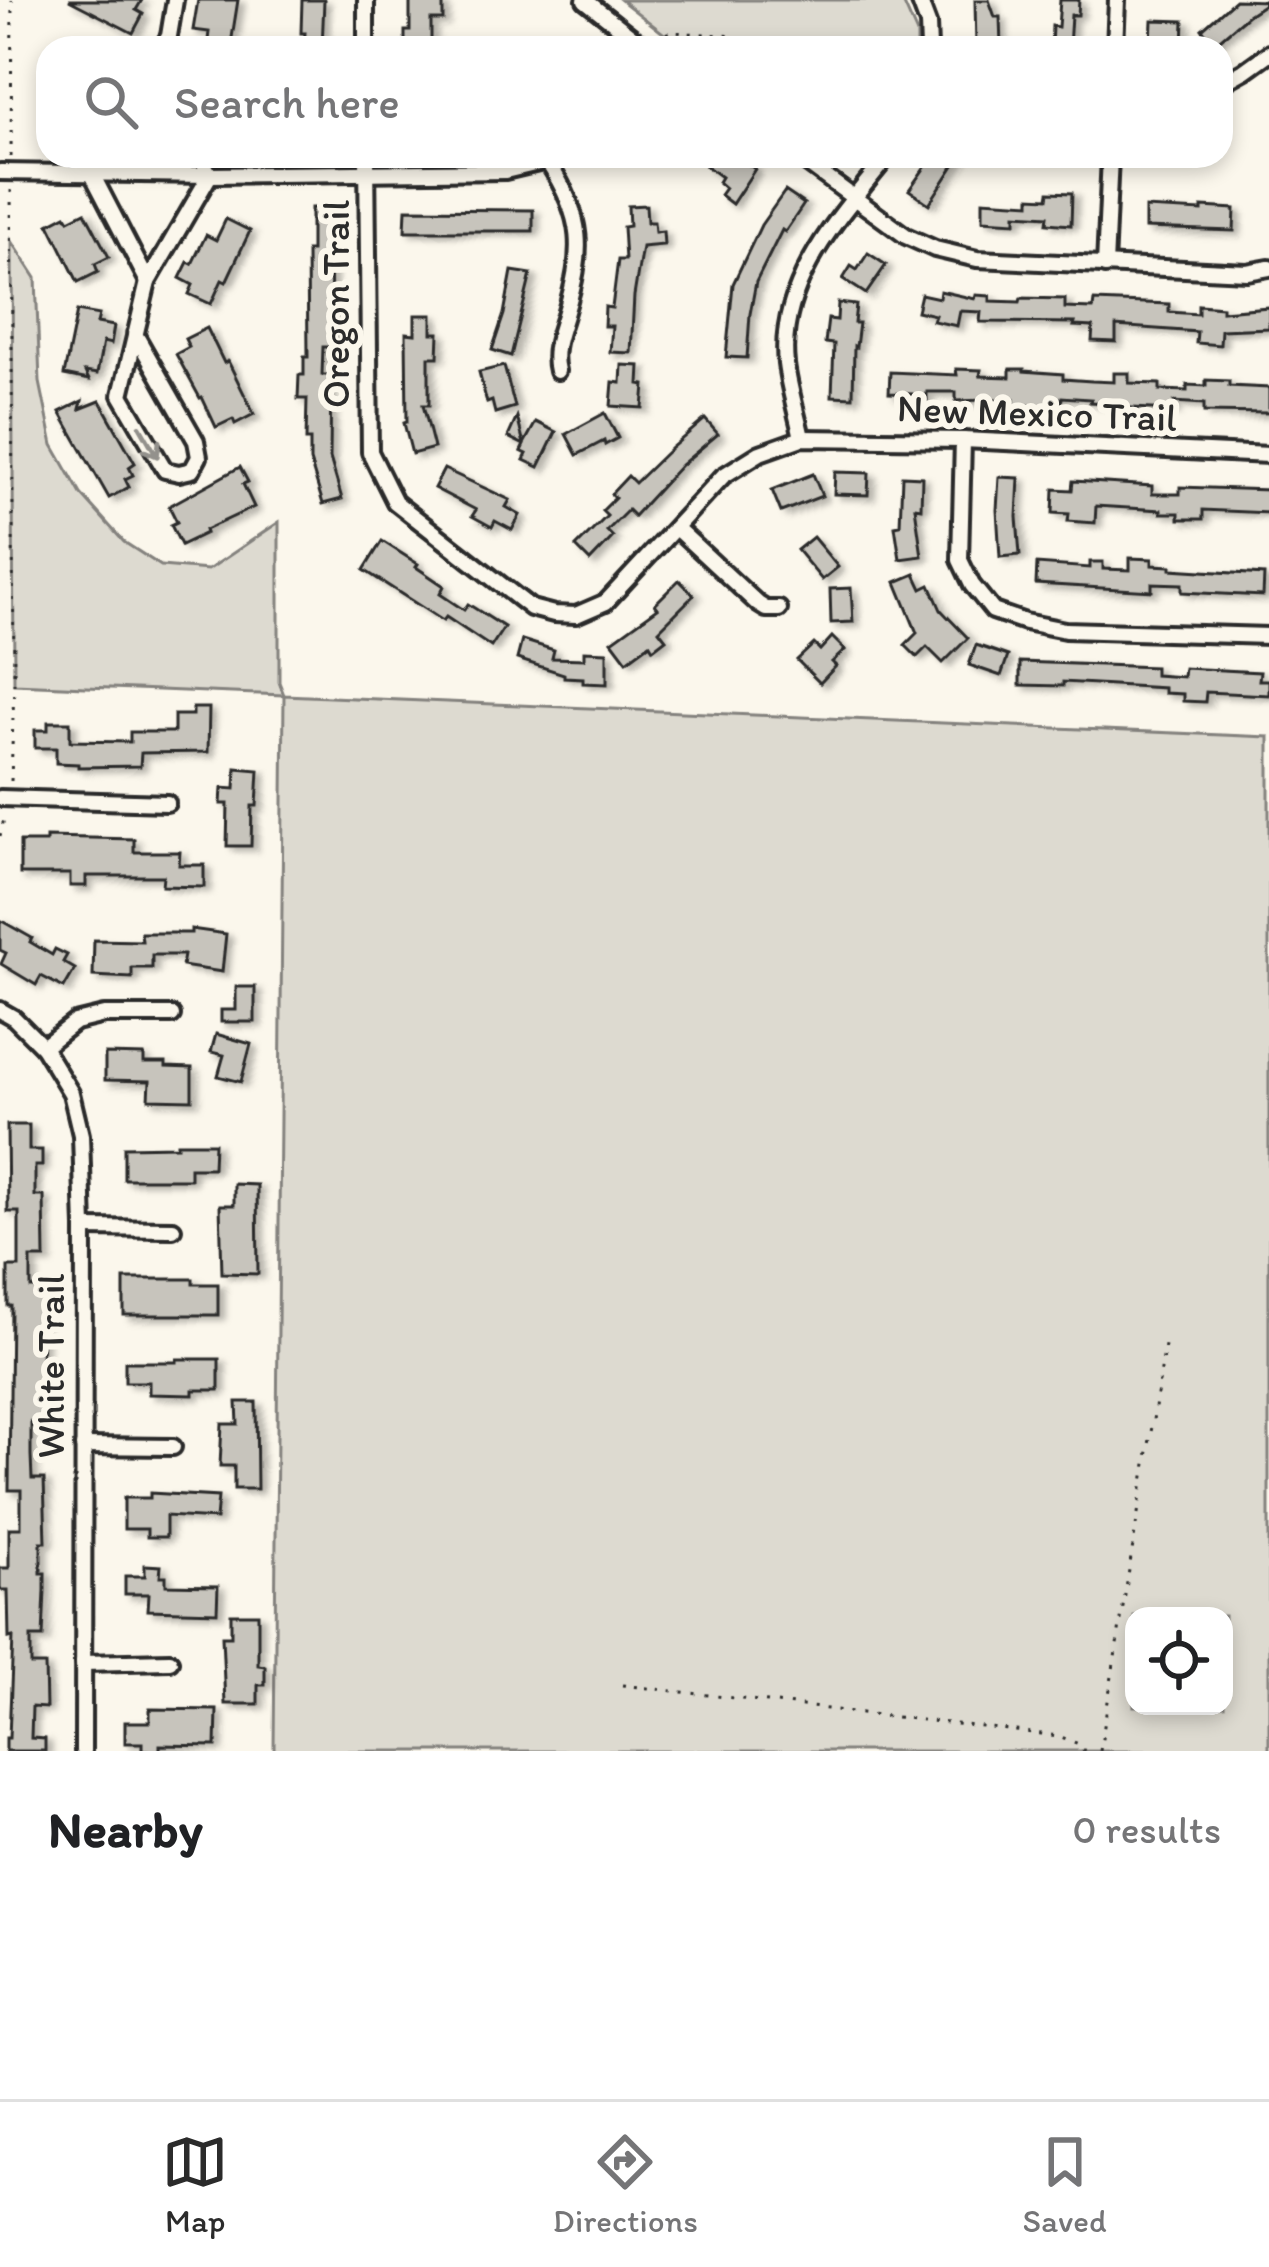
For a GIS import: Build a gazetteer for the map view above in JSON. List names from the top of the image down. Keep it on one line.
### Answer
{"streets":{"street":["Oregon Trail","New Mexico Trail","White Trail"]},"page":{"search":"Search here","heading":["Nearby","0 results"],"nav":["Map","Directions","Saved"]}}
